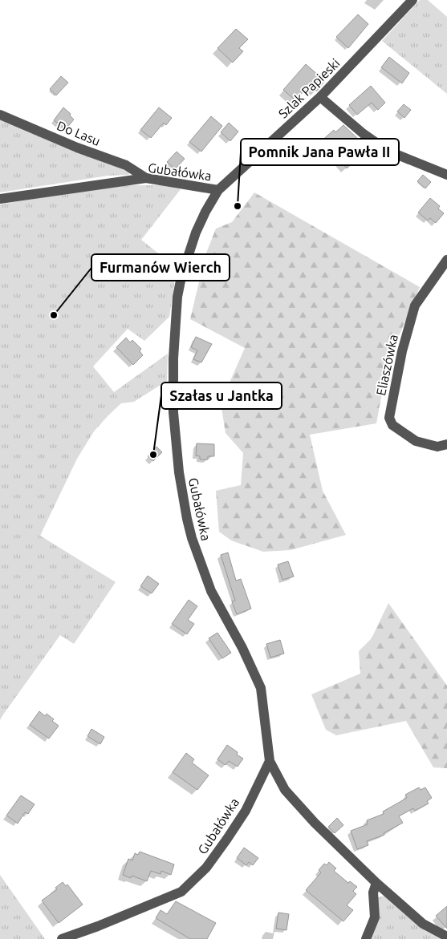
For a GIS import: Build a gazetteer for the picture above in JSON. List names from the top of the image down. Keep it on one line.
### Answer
{"streets":{"street":["Szlak Papieski","Do Lasu","Gubałówka","Eliaszówka"]},"crossings":[["Szlak Papieski","Gubałówka"],["Do Lasu","Gubałówka"]],"places":["Pomnik Jana Pawła II","Furmanów Wierch","Szałas u Jantka"]}
